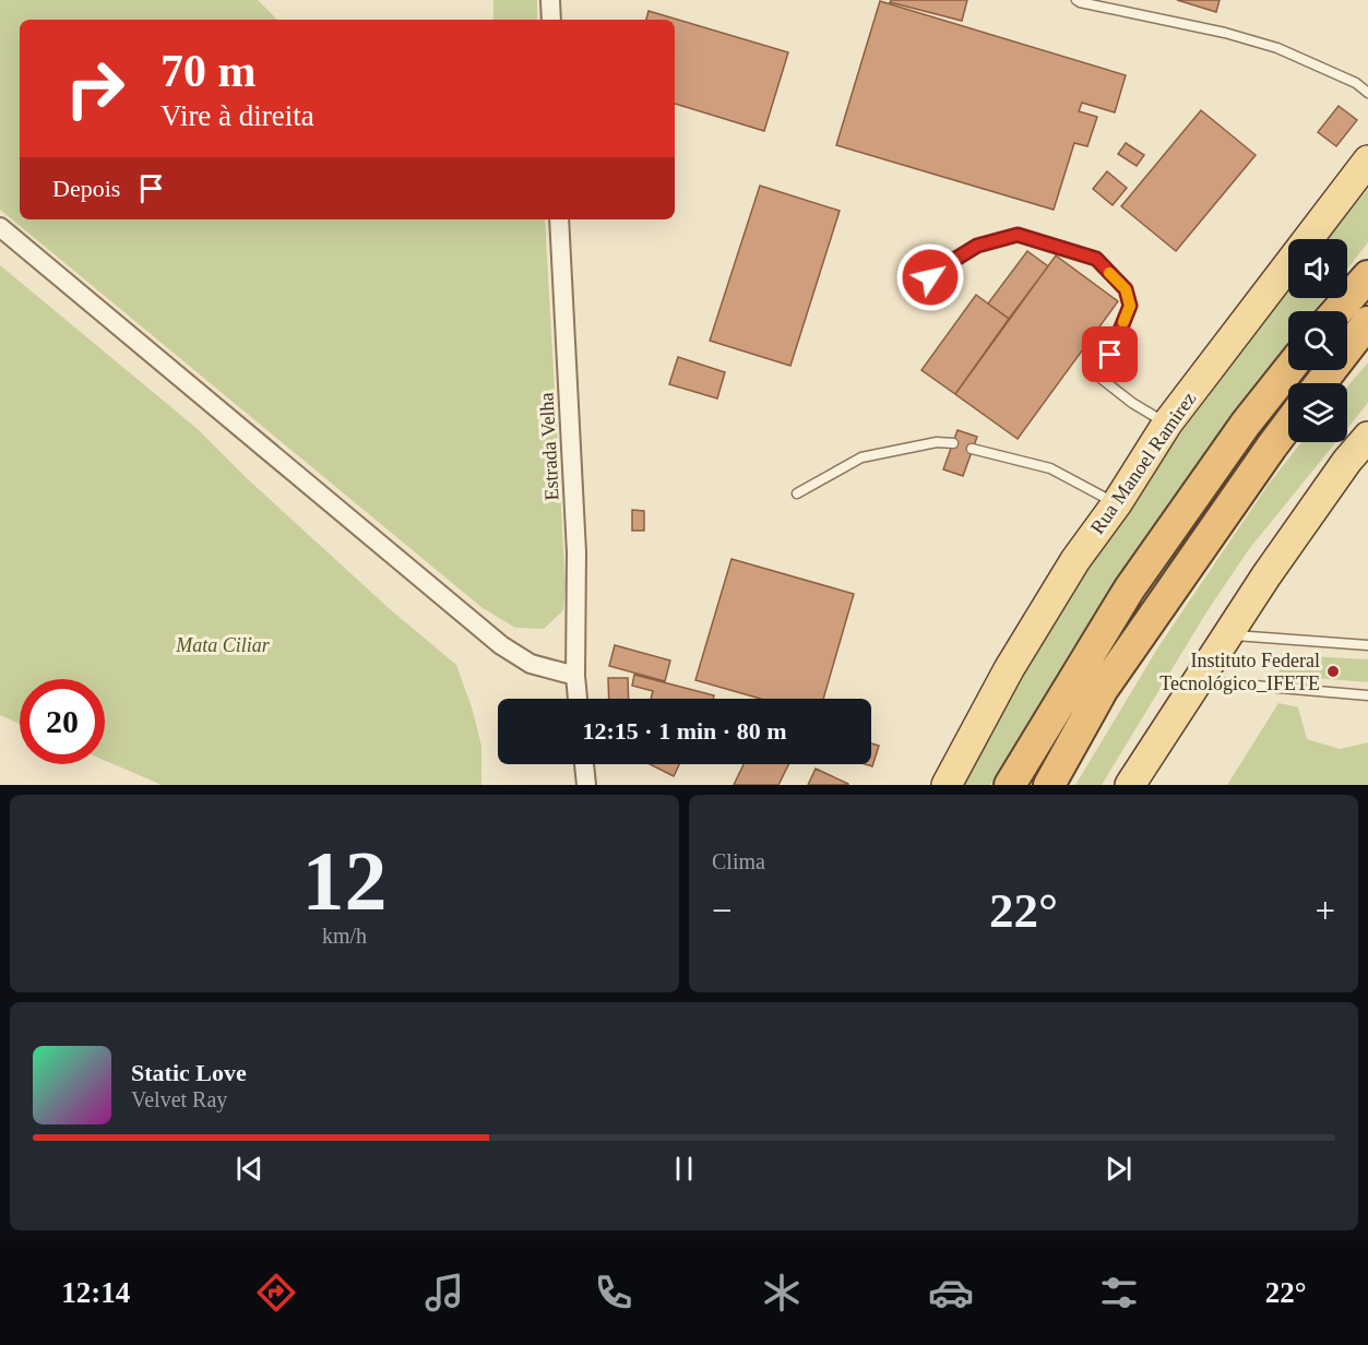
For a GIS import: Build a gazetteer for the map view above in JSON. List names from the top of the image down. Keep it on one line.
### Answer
{"streets":{"main road":["Rua Manoel Ramirez"],"street":["Estrada Velha"]},"parks":["Mata Ciliar"],"places":["Instituto Federal Tecnológico_IFETE"],"page":{"turn":["70 m","Vire à direita"],"then":"Depois","limit":"20","trip":"12:15 · 1 min · 80 m","tile":[["12","km/h"],"Clima"],"heat":["−","22°","+"],"song":["Static Love","Velvet Ray"],"tabs":["12:14","22°"]}}
